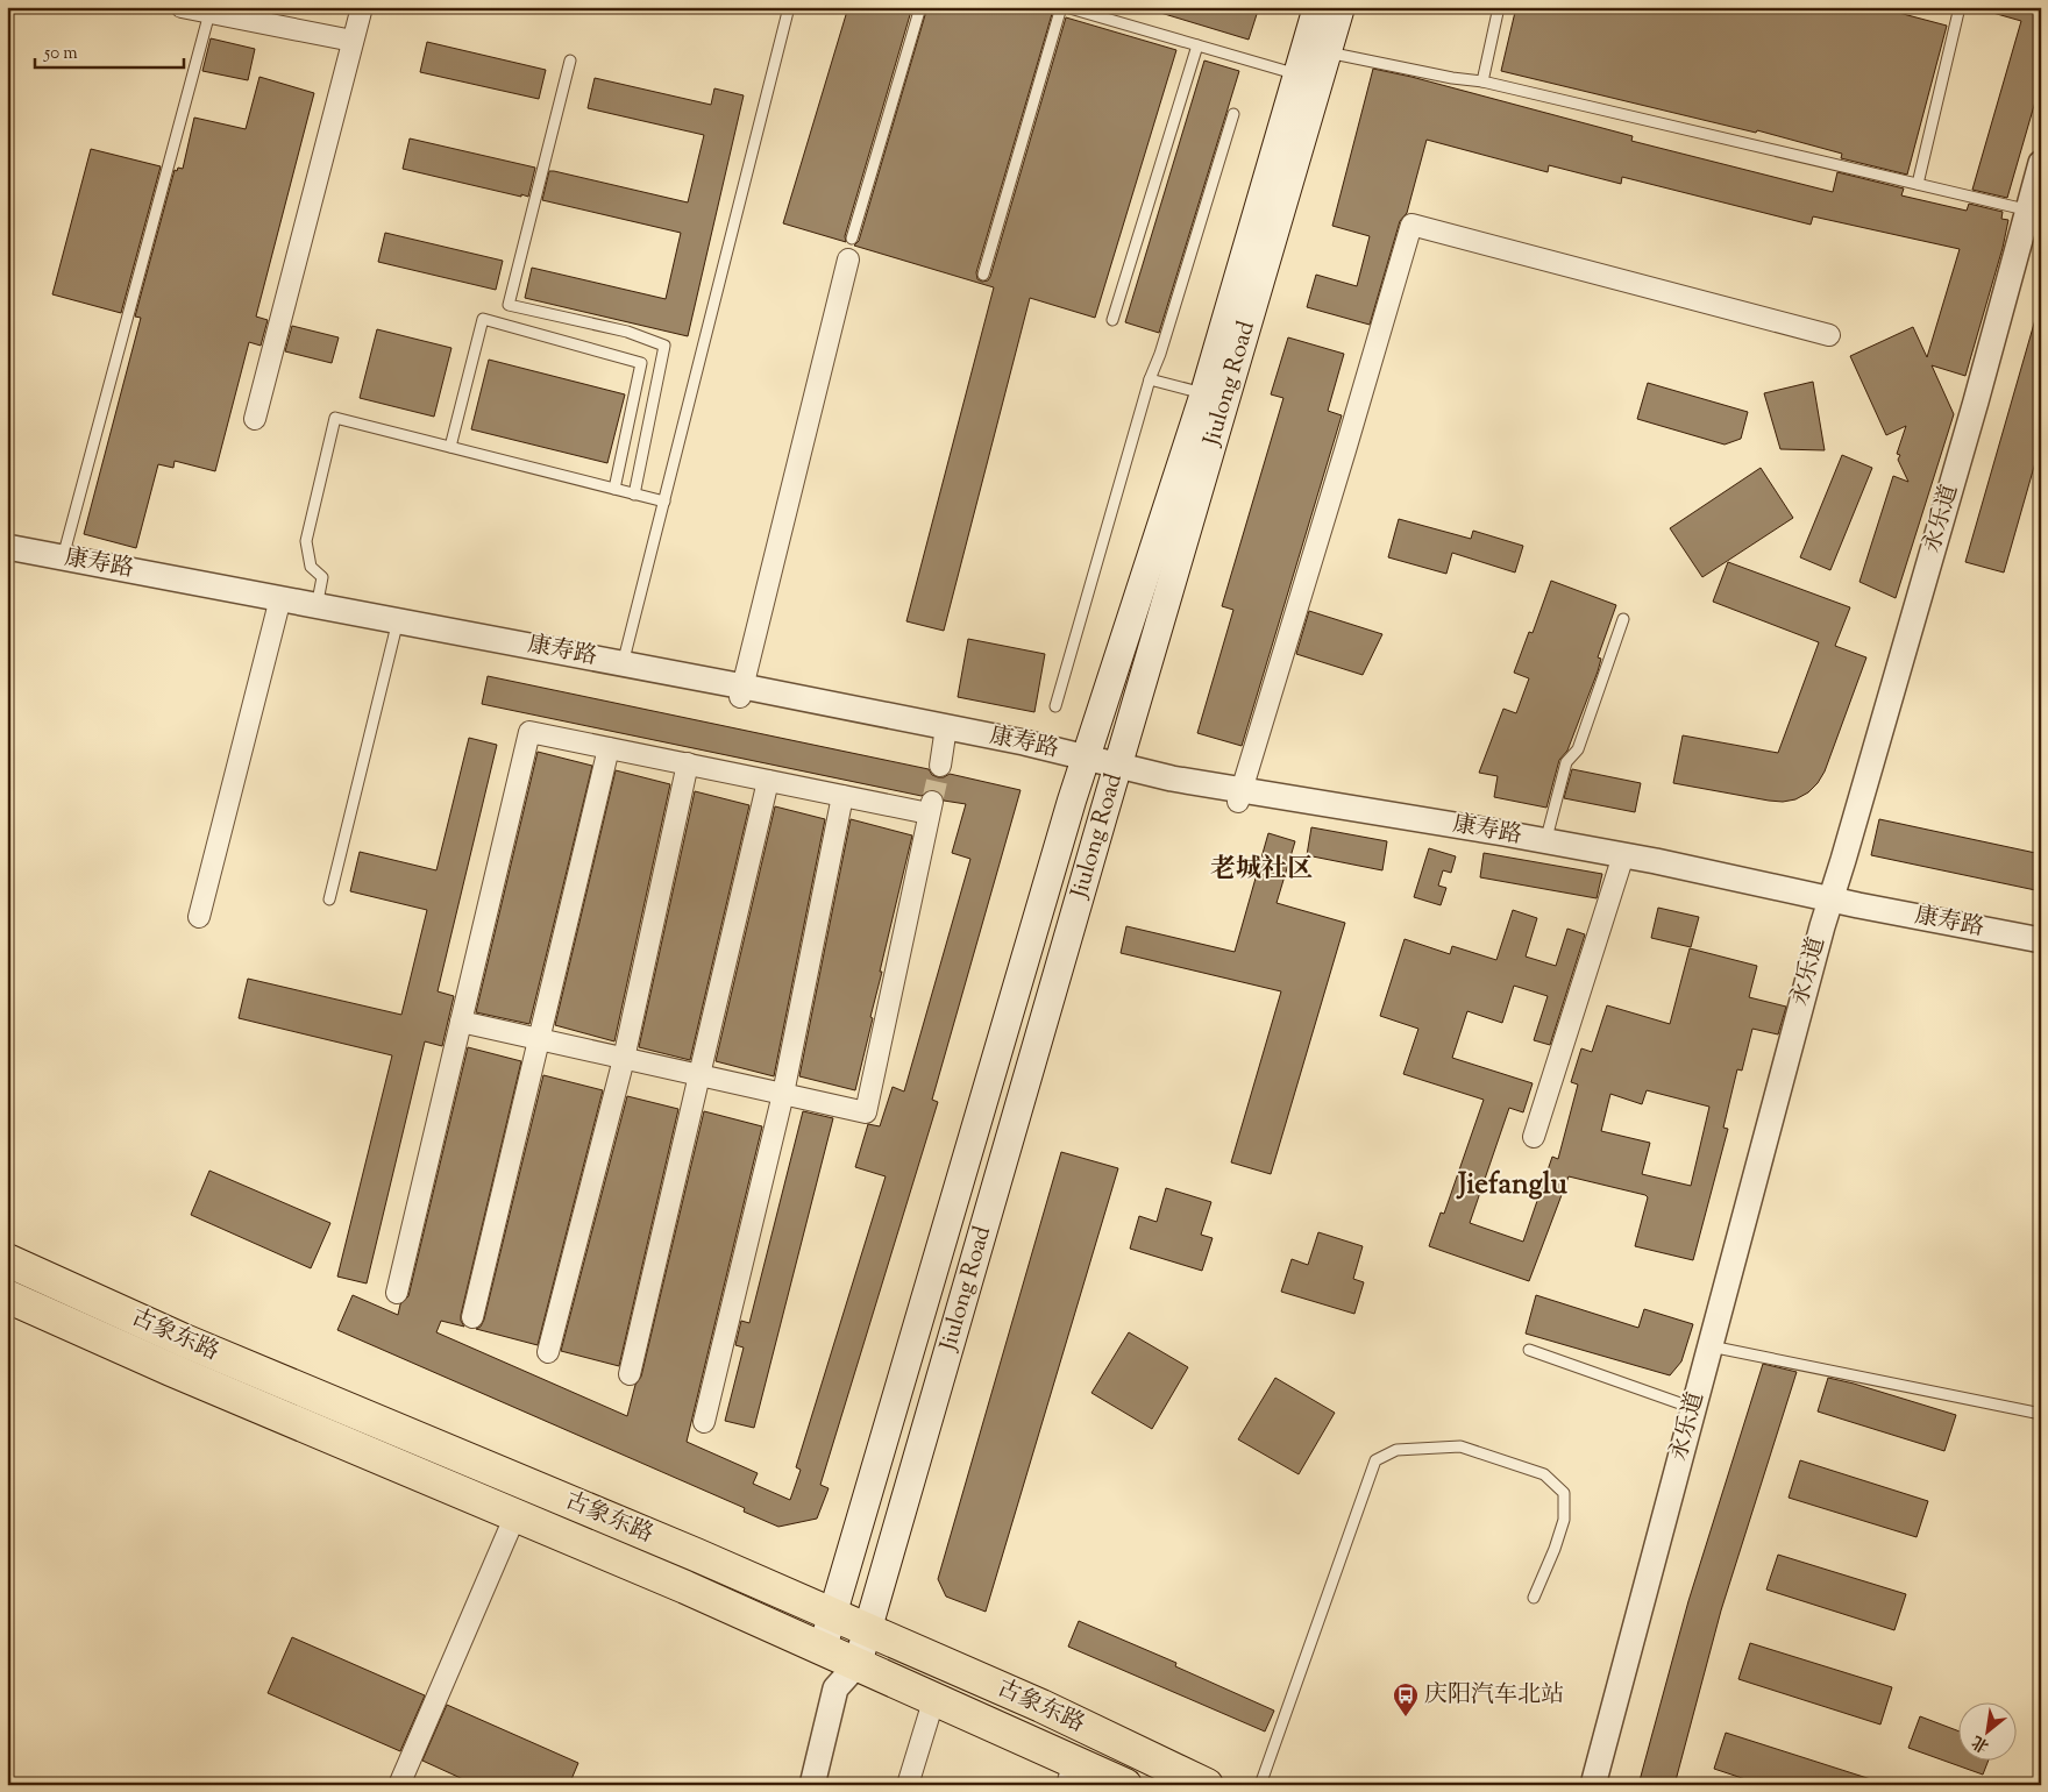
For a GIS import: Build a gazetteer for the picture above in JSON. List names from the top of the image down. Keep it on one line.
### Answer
{"streets":{"main road":["Jiulong Road","古象东路"],"street":["永乐道","康寿路"]},"crossings":[["Jiulong Road","康寿路"],["Jiulong Road","古象东路"],["永乐道","康寿路"]],"districts":["老城社区","Jiefanglu"],"places":{"bus stop":["庆阳汽车北站"]},"scale_bar":"50 m","north":"bottom left"}
